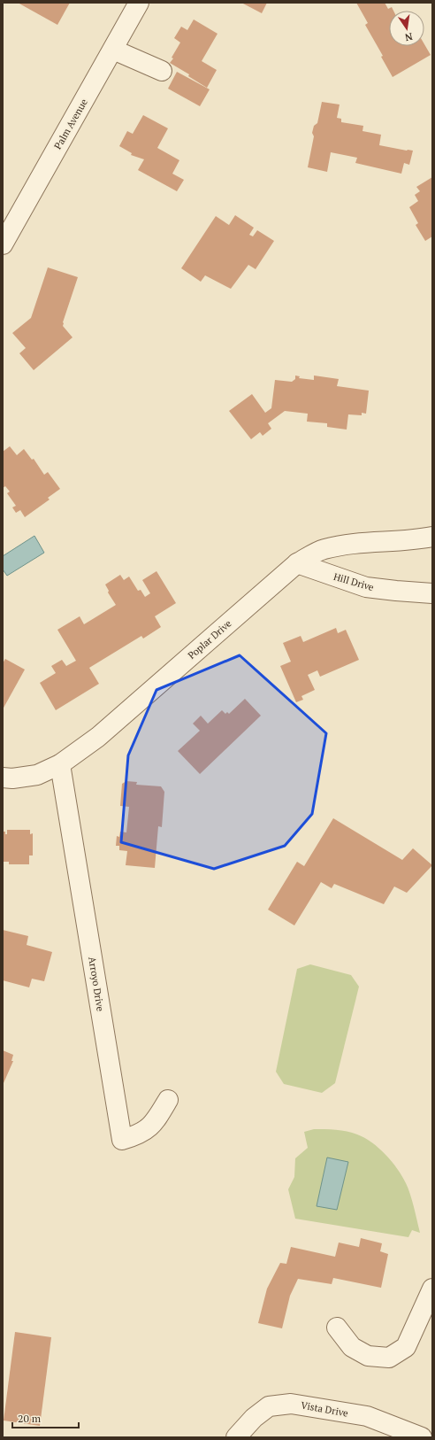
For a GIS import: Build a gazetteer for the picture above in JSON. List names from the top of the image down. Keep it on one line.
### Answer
{"streets":{"street":["Palm Avenue","Hill Drive","Poplar Drive","Arroyo Drive","Vista Drive"]},"crossings":[["Hill Drive","Poplar Drive"],["Poplar Drive","Arroyo Drive"]],"scale_bar":"20 m","north":"bottom"}
